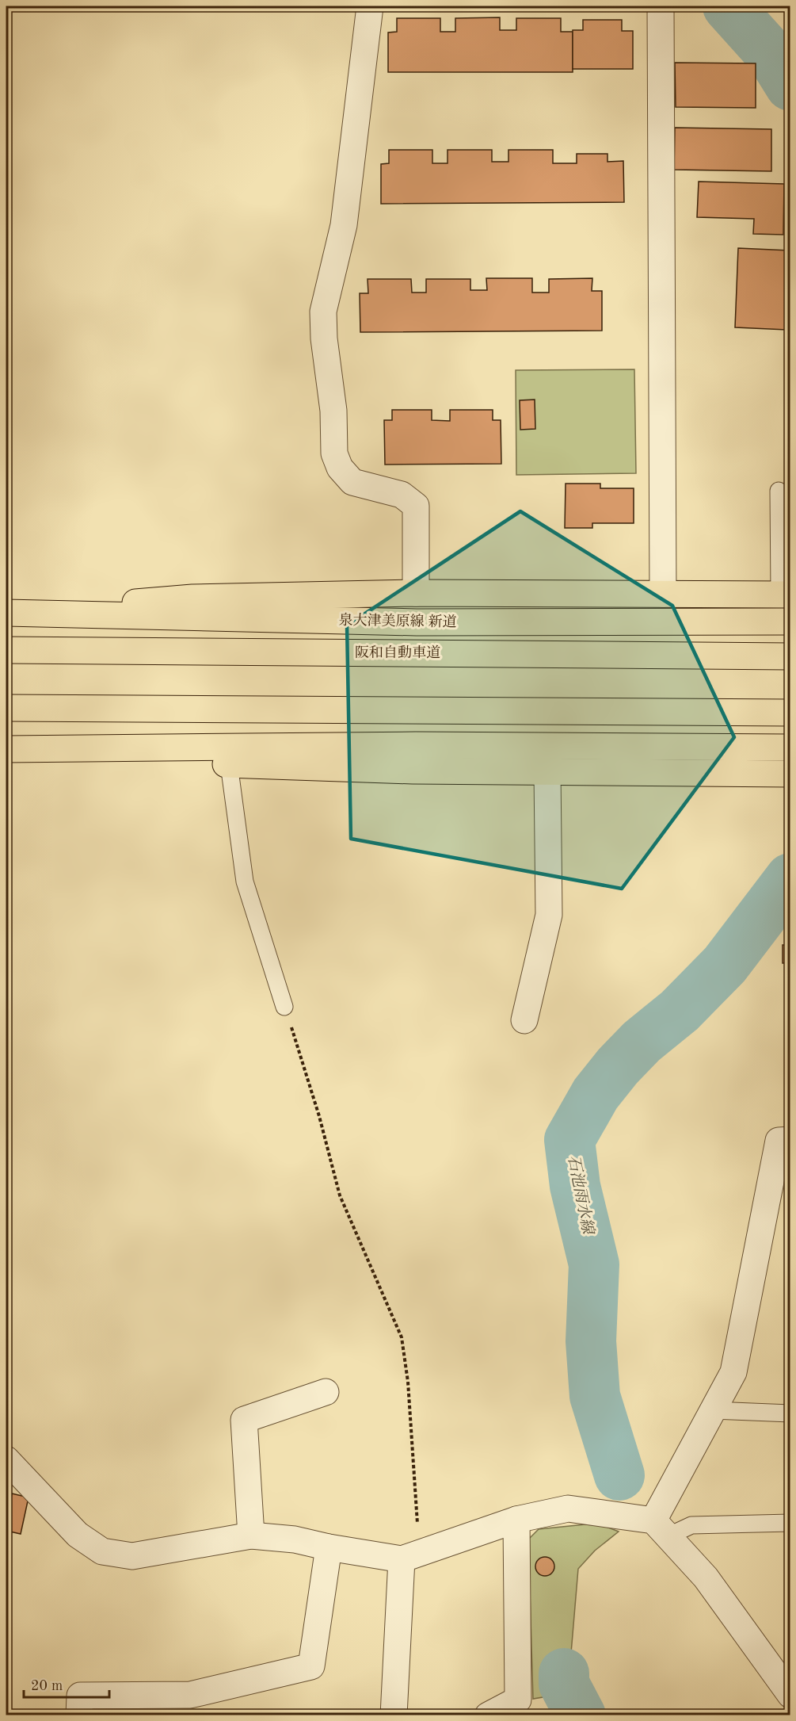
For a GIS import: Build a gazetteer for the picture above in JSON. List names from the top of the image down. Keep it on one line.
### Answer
{"streets":{"main road":["泉大津美原線 新道","阪和自動車道"]},"water":["石池雨水線"],"scale_bar":"20 m"}
